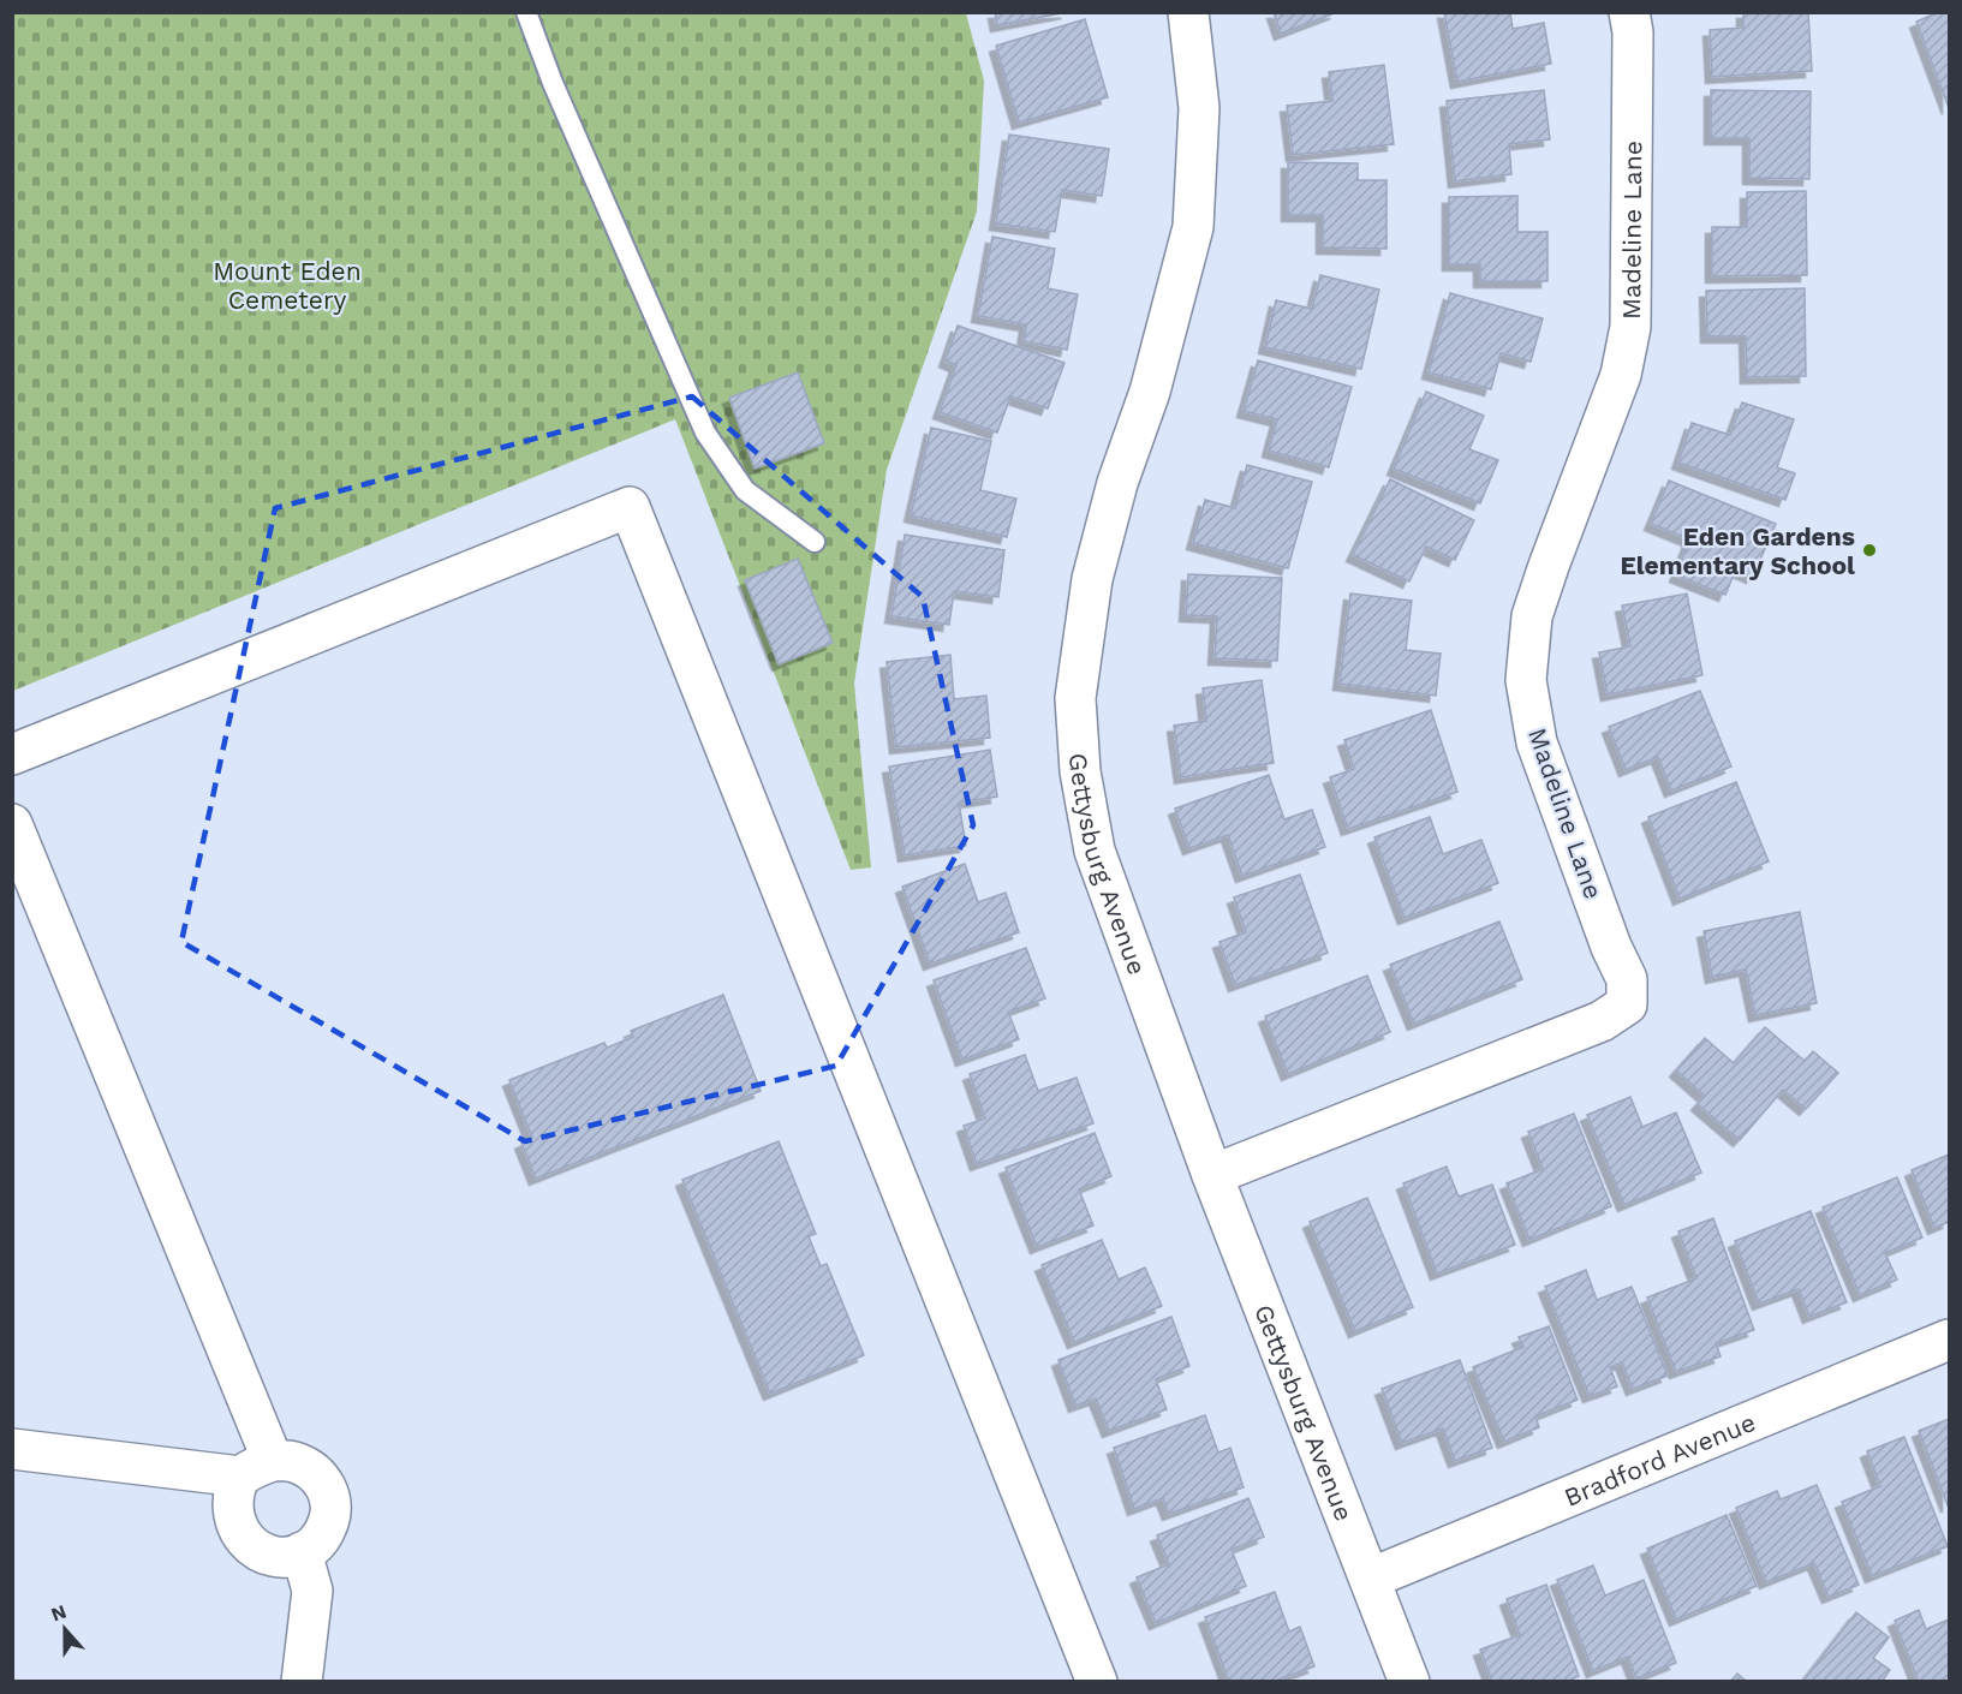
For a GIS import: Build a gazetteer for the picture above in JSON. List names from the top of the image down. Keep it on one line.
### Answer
{"streets":{"street":["Madeline Lane","Gettysburg Avenue","Bradford Avenue"]},"crossings":[["Madeline Lane","Gettysburg Avenue"],["Gettysburg Avenue","Bradford Avenue"]],"parks":["Mount Eden Cemetery"],"places":["Eden Gardens Elementary School"],"north":"top"}
